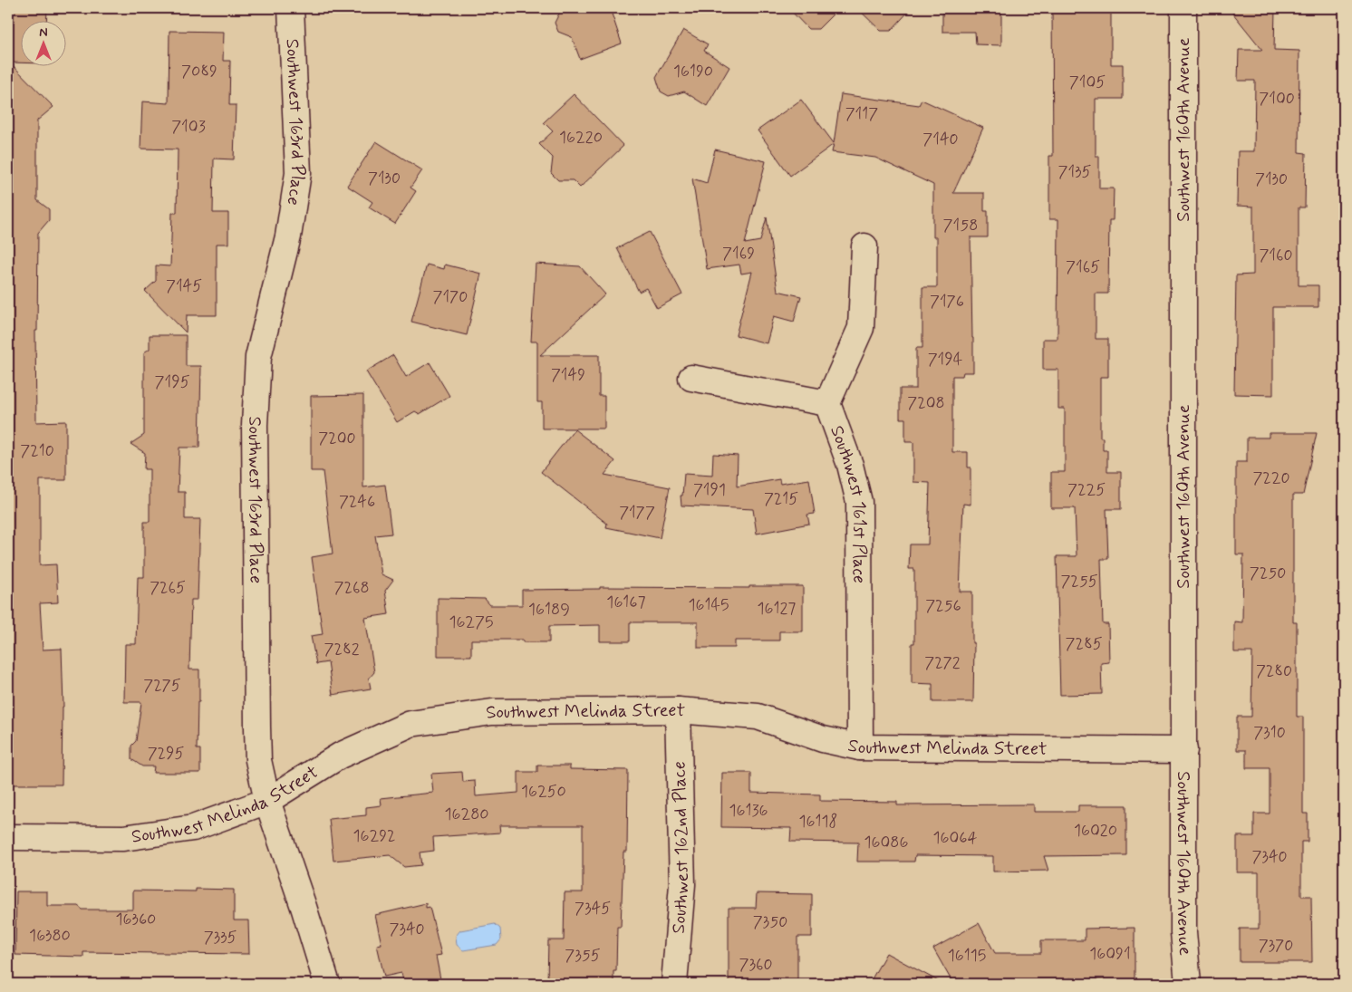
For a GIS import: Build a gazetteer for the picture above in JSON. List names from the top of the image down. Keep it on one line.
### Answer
{"streets":{"street":["Southwest 163rd Place","Southwest 160th Avenue","Southwest 161st Place","Southwest Melinda Street","Southwest 162nd Place"]},"crossings":[["Southwest 163rd Place","Southwest Melinda Street"],["Southwest 160th Avenue","Southwest Melinda Street"],["Southwest 161st Place","Southwest Melinda Street"],["Southwest Melinda Street","Southwest 162nd Place"]],"house_numbers":["7089","16190","7105","7100","7117","7103","16220","7140","7135","7130","7130","7158","7169","7160","7165","7145","7170","7176","7194","7149","7195","7208","7200","7210","7220","7191","7225","7215","7246","7177","7250","7255","7265","7268","16167","16145","7256","16127","16189","16275","7285","7282","7272","7280","7275","7310","7295","16250","16136","16280","16118","16020","16292","16064","16086","7340","7345","16360","7350","7340","16380","7335","7370","16091","7355","16115","7360"],"north":"top"}
